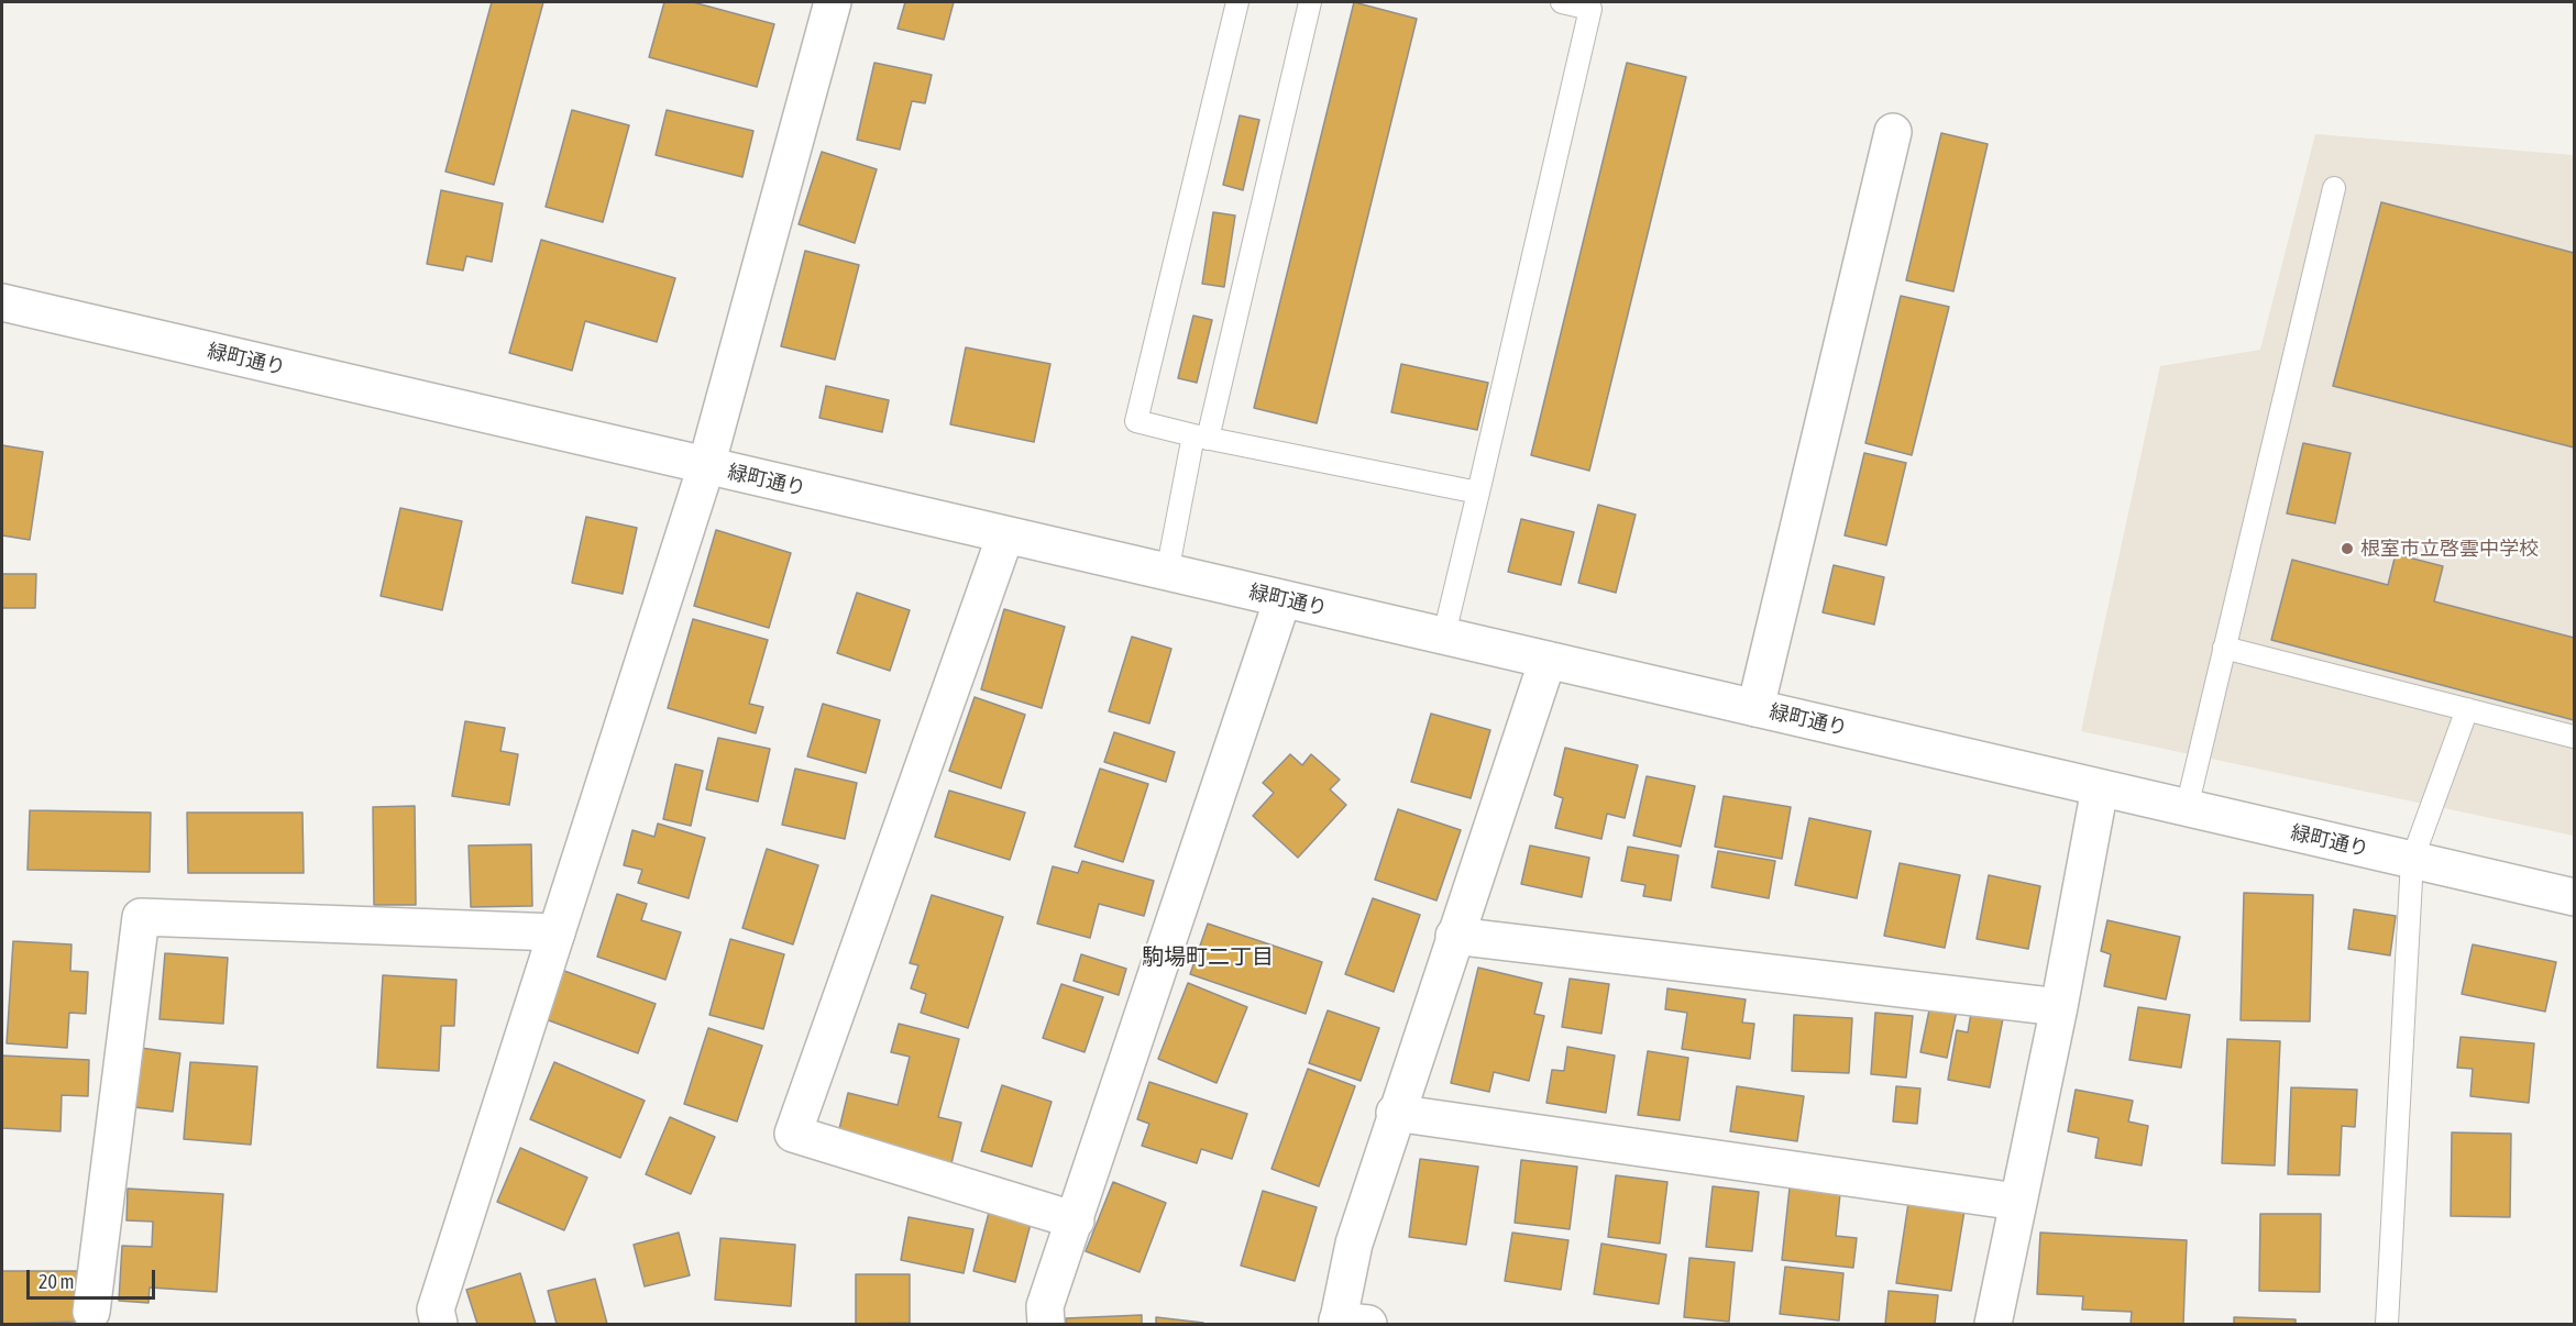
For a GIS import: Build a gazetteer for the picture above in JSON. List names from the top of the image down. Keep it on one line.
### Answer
{"streets":{"street":["緑町通り"]},"districts":["駒場町二丁目"],"places":["根室市立啓雲中学校"],"scale_bar":"20 m"}
